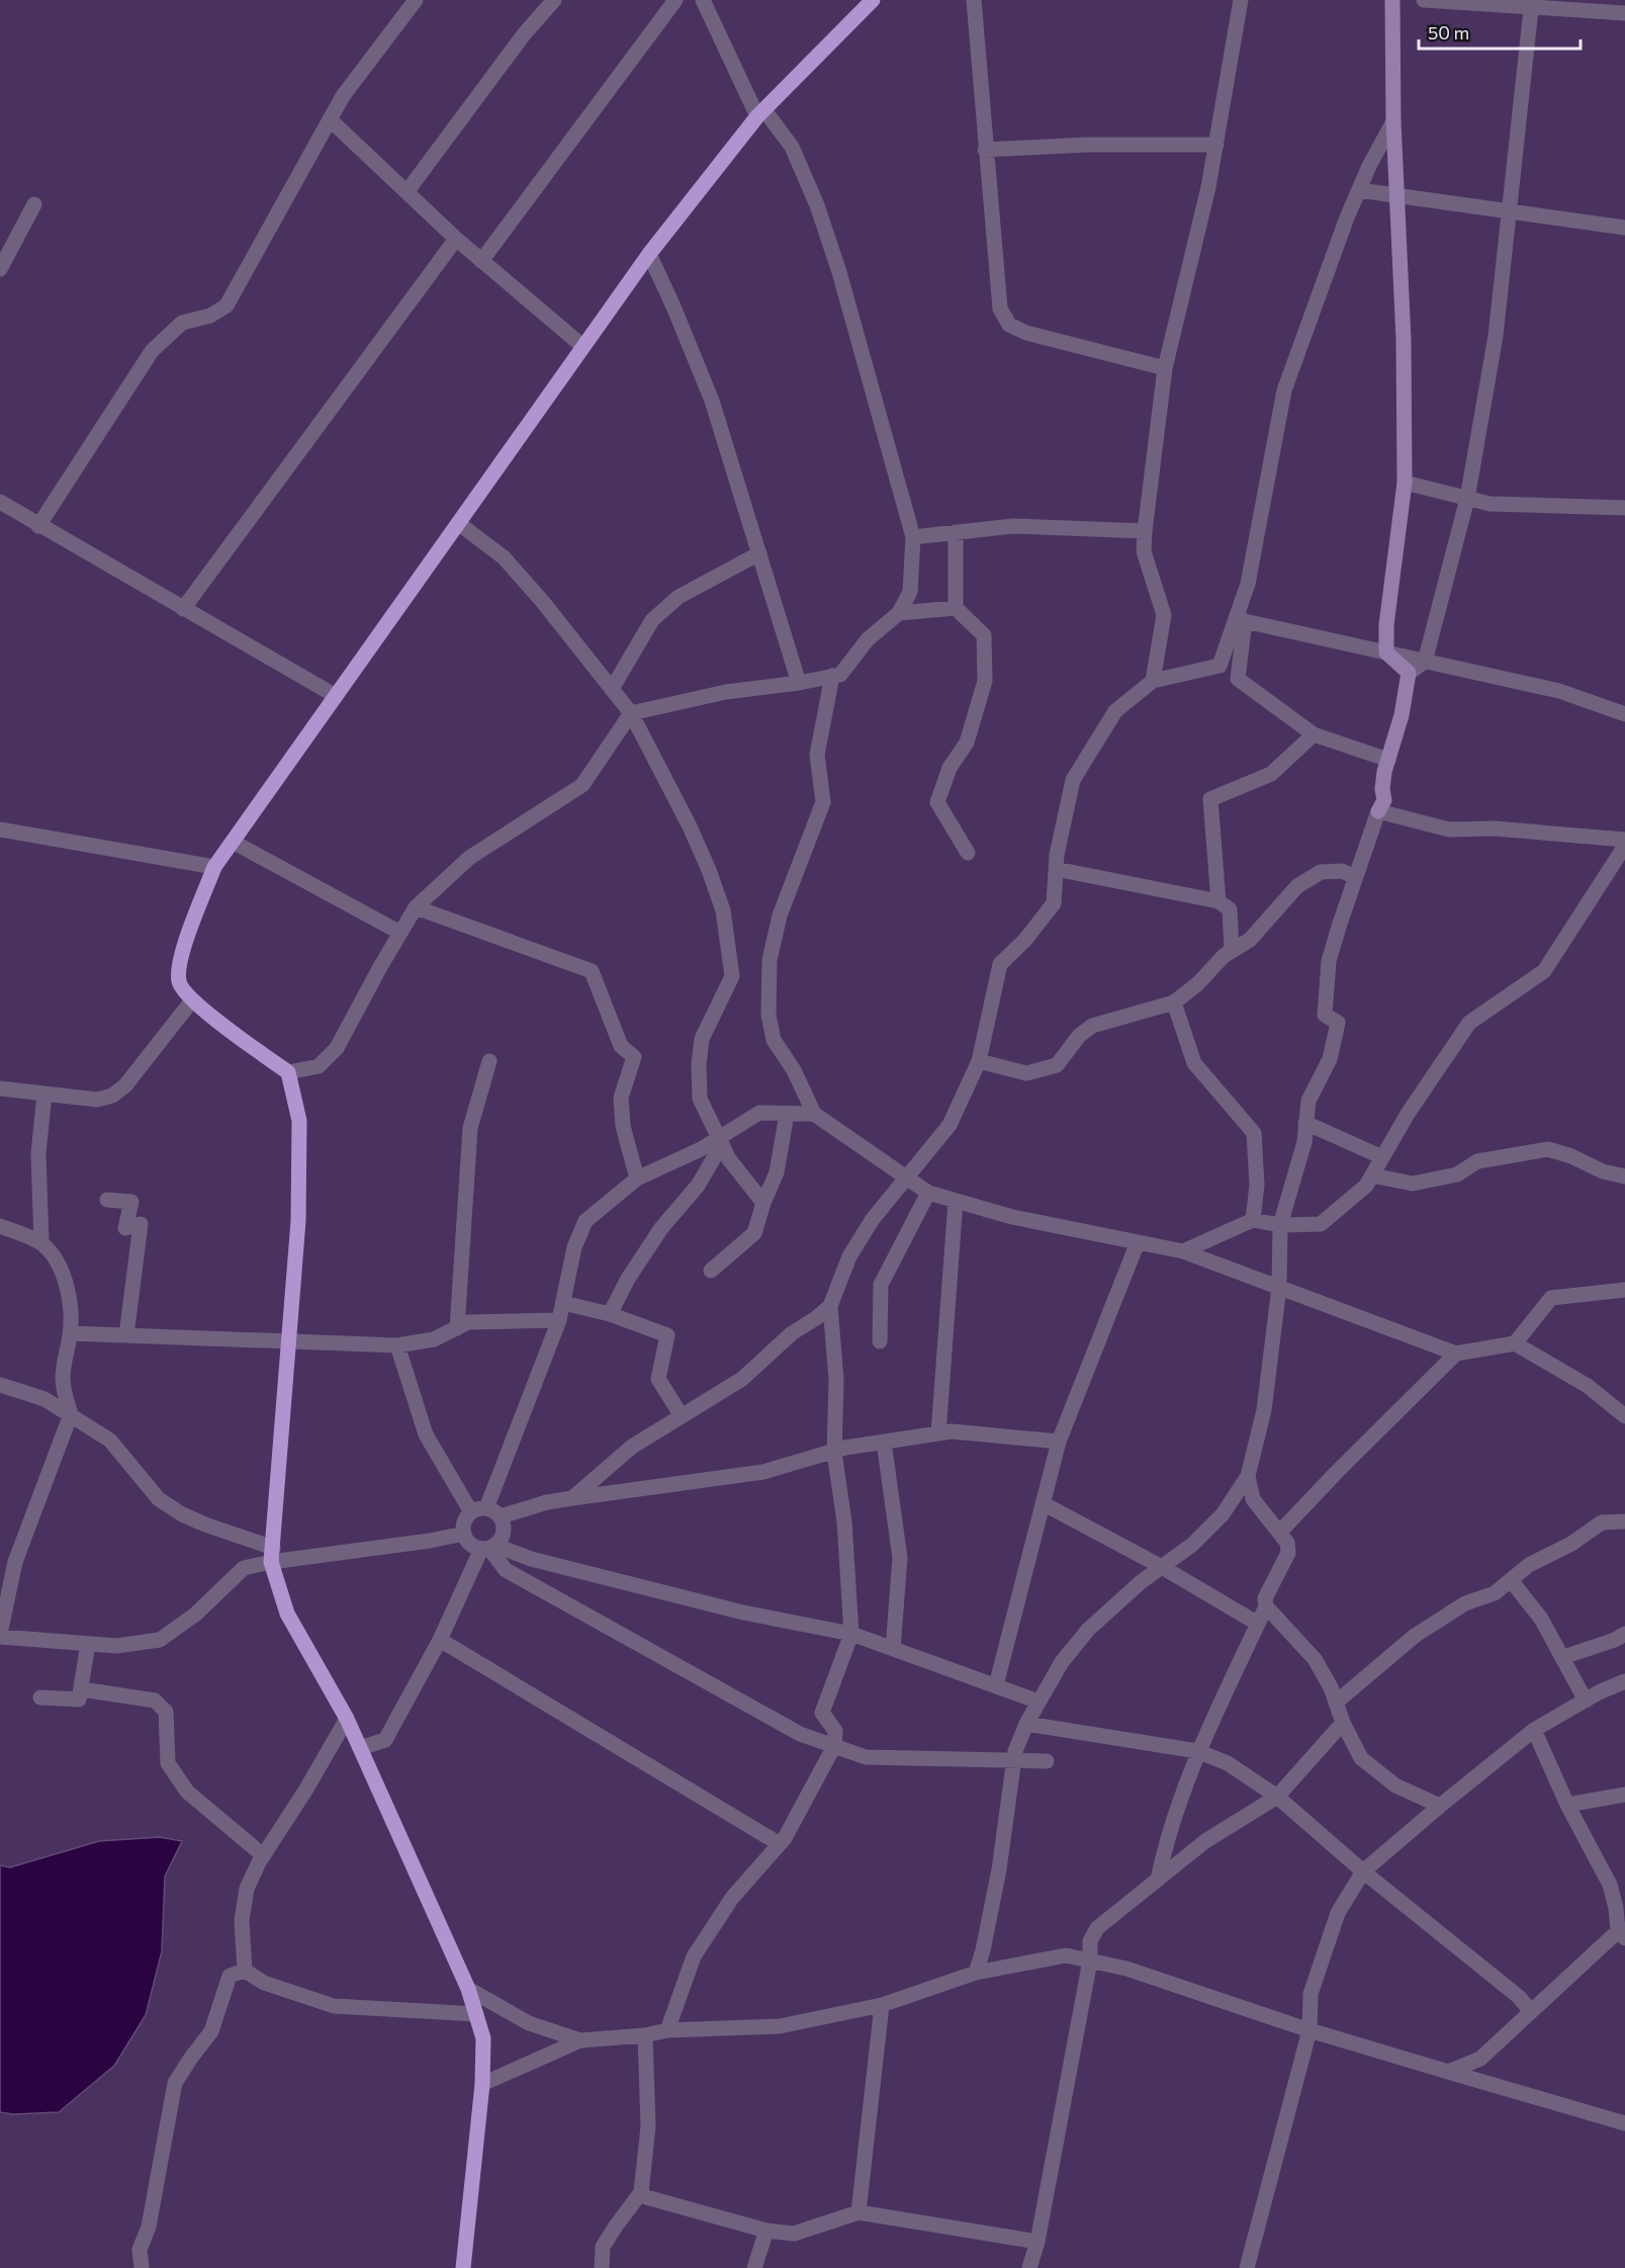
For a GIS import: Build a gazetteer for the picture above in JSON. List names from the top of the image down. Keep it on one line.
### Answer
{"scale_bar":"50 m"}
